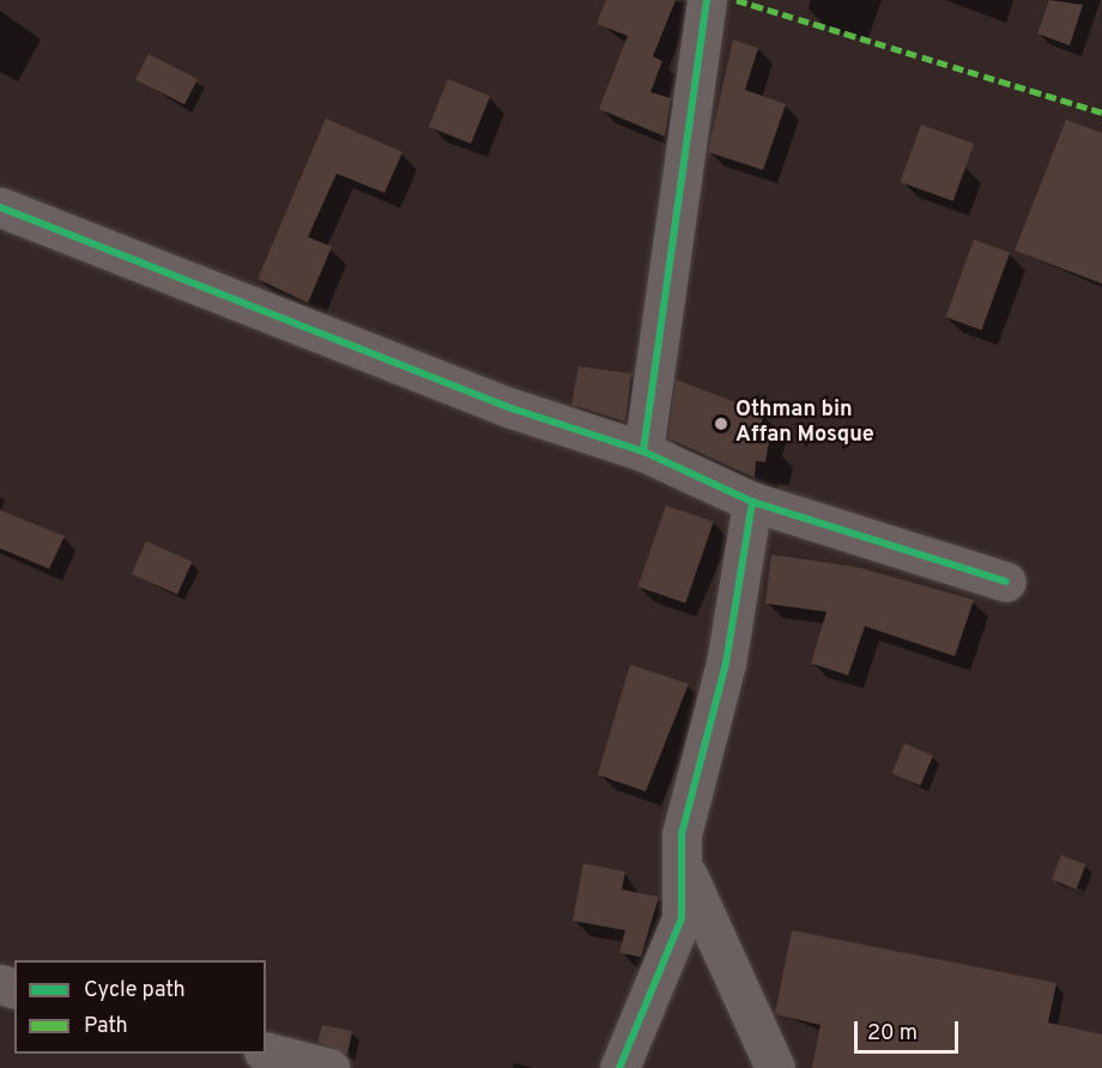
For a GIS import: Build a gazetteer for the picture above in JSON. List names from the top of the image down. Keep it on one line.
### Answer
{"places":["Othman bin Affan Mosque"],"legend":["Cycle path","Path"],"scale_bar":"20 m"}
